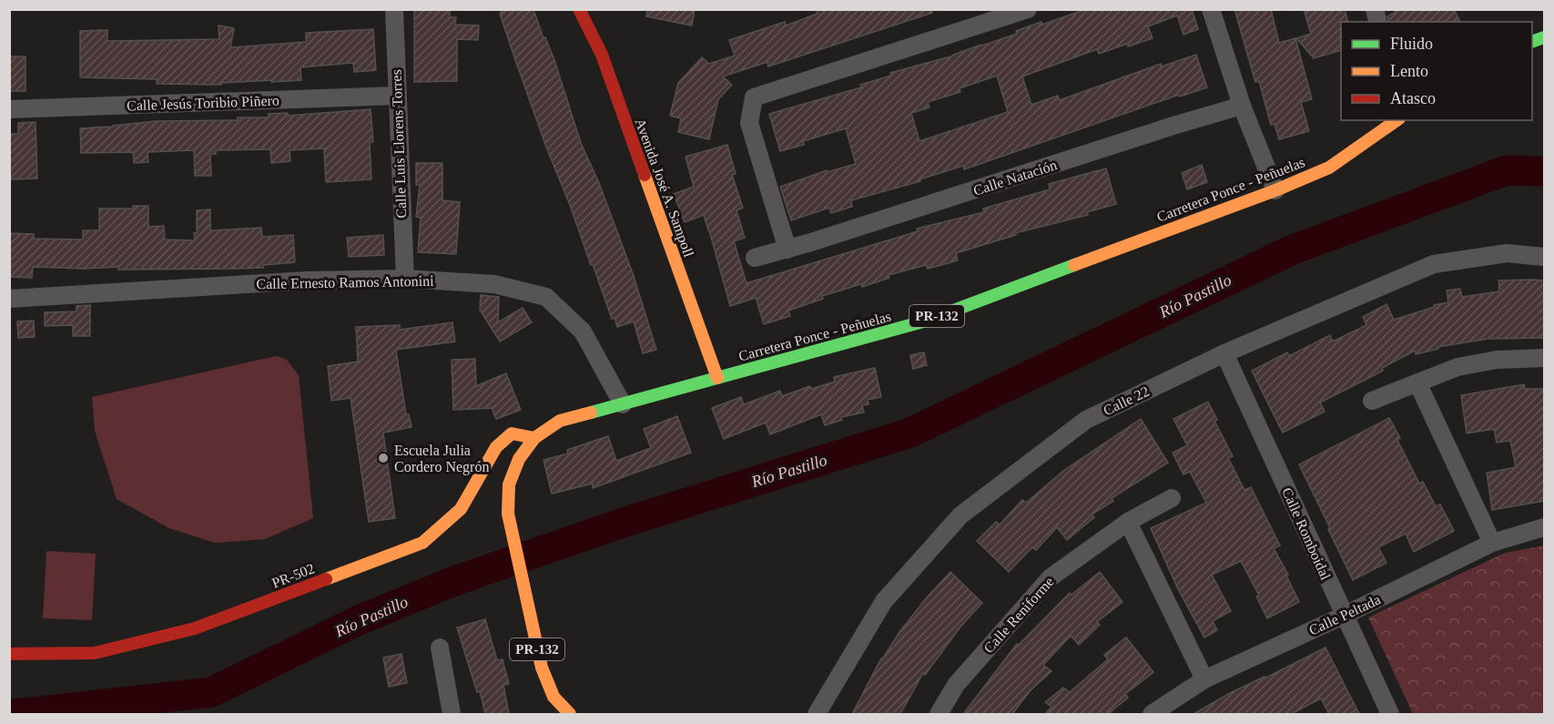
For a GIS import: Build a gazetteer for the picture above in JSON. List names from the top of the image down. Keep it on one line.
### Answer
{"streets":{"main road":["Avenida José A. Sampoll","Carretera Ponce - Peñuelas","PR-132","PR-502"],"street":["Calle Jesús Toribio Piñero","Calle Luis Llorens Torres","Calle Natación","Calle Ernesto Ramos Antonini","Calle 22","Calle Romboidal","Calle Reniforme","Calle Peltada"]},"crossings":[["Calle Jesús Toribio Piñero","Calle Luis Llorens Torres"],["Calle Luis Llorens Torres","Calle Ernesto Ramos Antonini"],["Avenida José A. Sampoll","Carretera Ponce - Peñuelas"],["Carretera Ponce - Peñuelas","Calle Ernesto Ramos Antonini"],["Carretera Ponce - Peñuelas","PR-502"],["Calle 22","Calle Romboidal"],["Calle Romboidal","Calle Peltada"]],"water":["Río Pastillo"],"places":["Escuela Julia Cordero Negrón"],"legend":["Fluido","Lento","Atasco"]}
